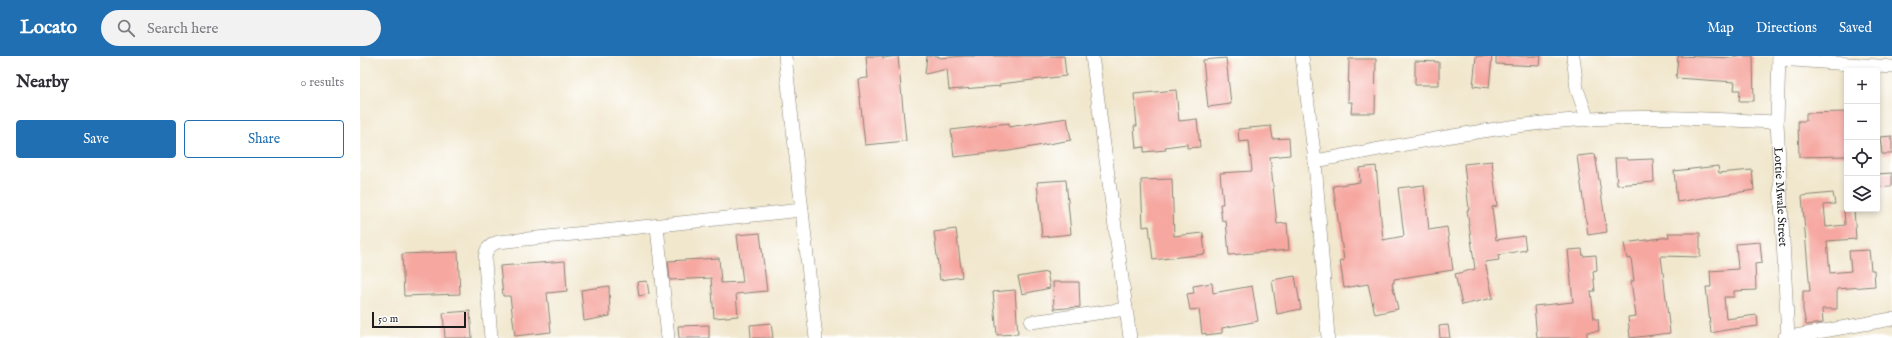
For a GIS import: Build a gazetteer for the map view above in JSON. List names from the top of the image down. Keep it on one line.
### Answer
{"streets":{"street":["Lottie Mwale Street"]},"scale_bar":"50 m","page":{"header":"Locato","search":"Search here","nav":["Map","Directions","Saved"],"heading":["Nearby","0 results"],"map_buttons":["+","−"],"buttons":["Save","Share"],"scale":"50 m"}}
